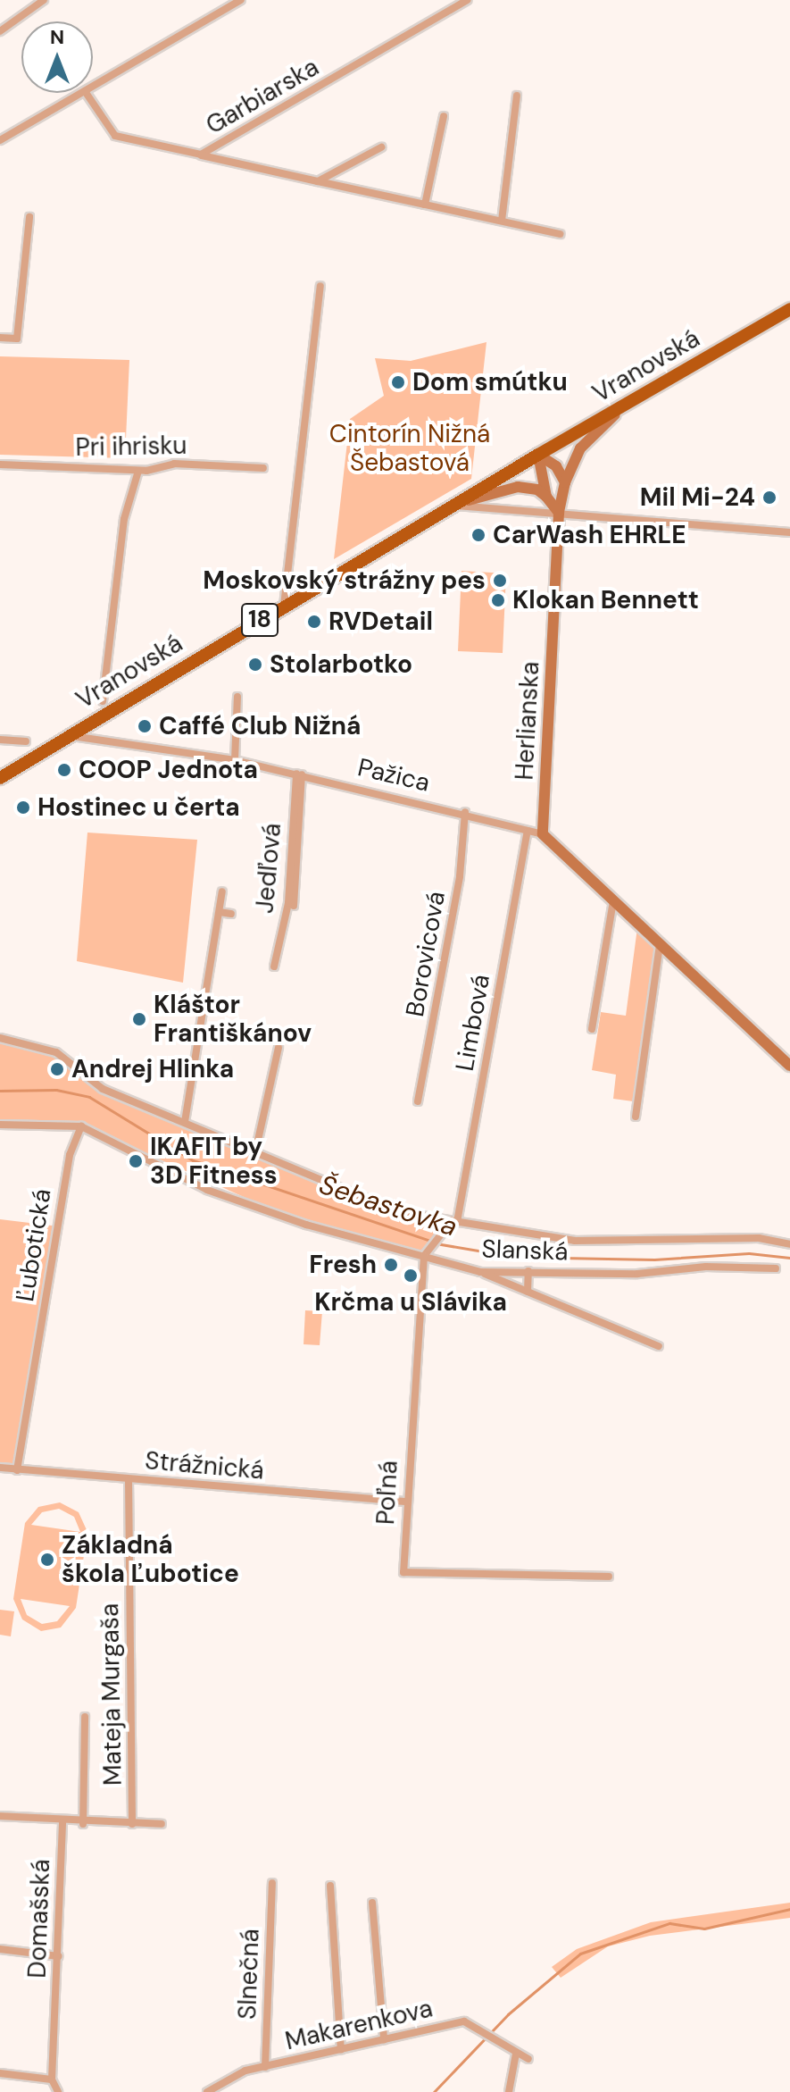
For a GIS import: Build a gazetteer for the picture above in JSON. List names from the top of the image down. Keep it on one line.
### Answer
{"streets":{"main road":["Vranovská","18"],"street":["Garbiarska","Pri ihrisku","Herlianska","Pažica","Jedľová","Borovicová","Limbová","Ľubotická","Slanská","Strážnická","Poľná","Mateja Murgaša","Domašská","Slnečná","Makarenkova"]},"crossings":[["Vranovská","Pri ihrisku"],["Vranovská","Herlianska"],["Vranovská","Pažica"],["Herlianska","Pažica"],["Pažica","Jedľová"],["Pažica","Borovicová"],["Pažica","Limbová"],["Limbová","Slanská"],["Ľubotická","Slanská"],["Ľubotická","Strážnická"],["Slanská","Poľná"],["Strážnická","Poľná"],["Strážnická","Mateja Murgaša"],["Slnečná","Makarenkova"]],"water":["Šebastovka"],"parks":["Cintorín Nižná Šebastová"],"places":["Dom smútku","Mil Mi-24","CarWash EHRLE","Moskovský strážny pes","Klokan Bennett","RVDetail","Stolarbotko","Caffé Club Nižná","COOP Jednota","Hostinec u čerta","Kláštor Františkánov","Andrej Hlinka","IKAFIT by 3D Fitness","Fresh","Krčma u Slávika","Základná škola Ľubotice"],"north":"top"}
